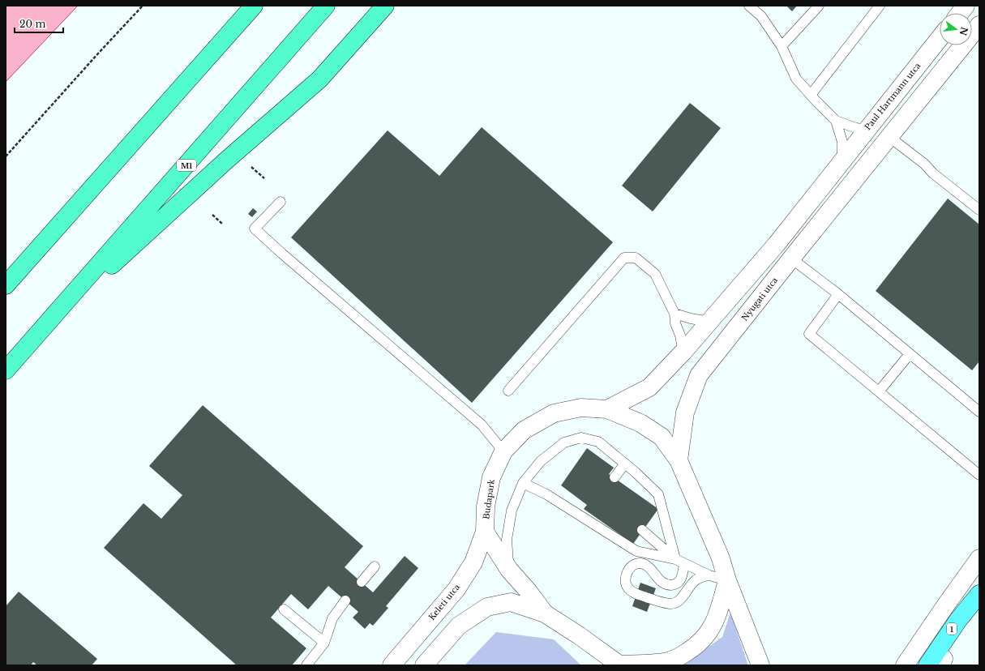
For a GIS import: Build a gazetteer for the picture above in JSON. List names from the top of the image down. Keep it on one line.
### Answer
{"streets":{"highway":["M1"],"main road":["1"],"street":["Paul Hartmann utca","Nyugati utca","Budapark","Keleti utca"]},"crossings":[["Budapark","Keleti utca"]],"scale_bar":"20 m","north":"right"}
